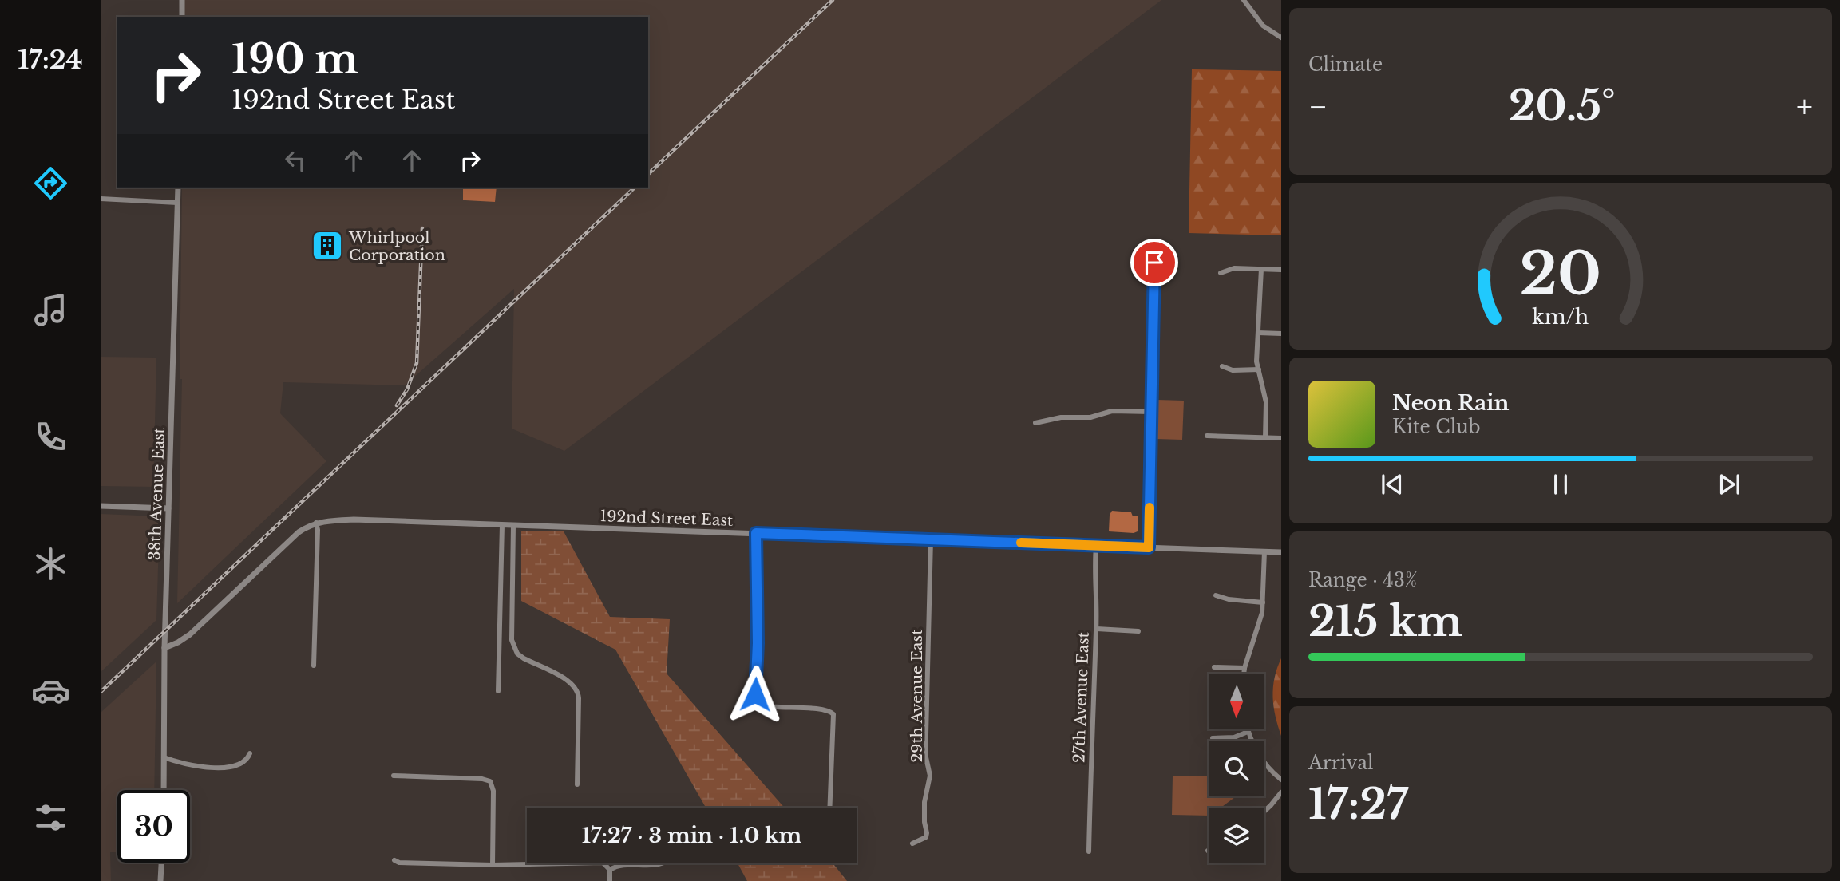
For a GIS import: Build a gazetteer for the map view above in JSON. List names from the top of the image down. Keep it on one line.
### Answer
{"streets":{"street":["38th Avenue East","192nd Street East","29th Avenue East","27th Avenue East"]},"crossings":[["38th Avenue East","192nd Street East"],["192nd Street East","29th Avenue East"],["192nd Street East","27th Avenue East"]],"places":{"building":["Whirlpool Corporation"]},"north":"bottom","page":{"tabs":"17:24","tile":["Climate",["Range · 43%","215 km"],["Arrival","17:27"]],"turn":["190 m","192nd Street East"],"heat":["−","20.5°","+"],"song":["Neon Rain","Kite Club"],"limit":"30","trip":"17:27 · 3 min · 1.0 km","gauge":["20","km/h"]}}
